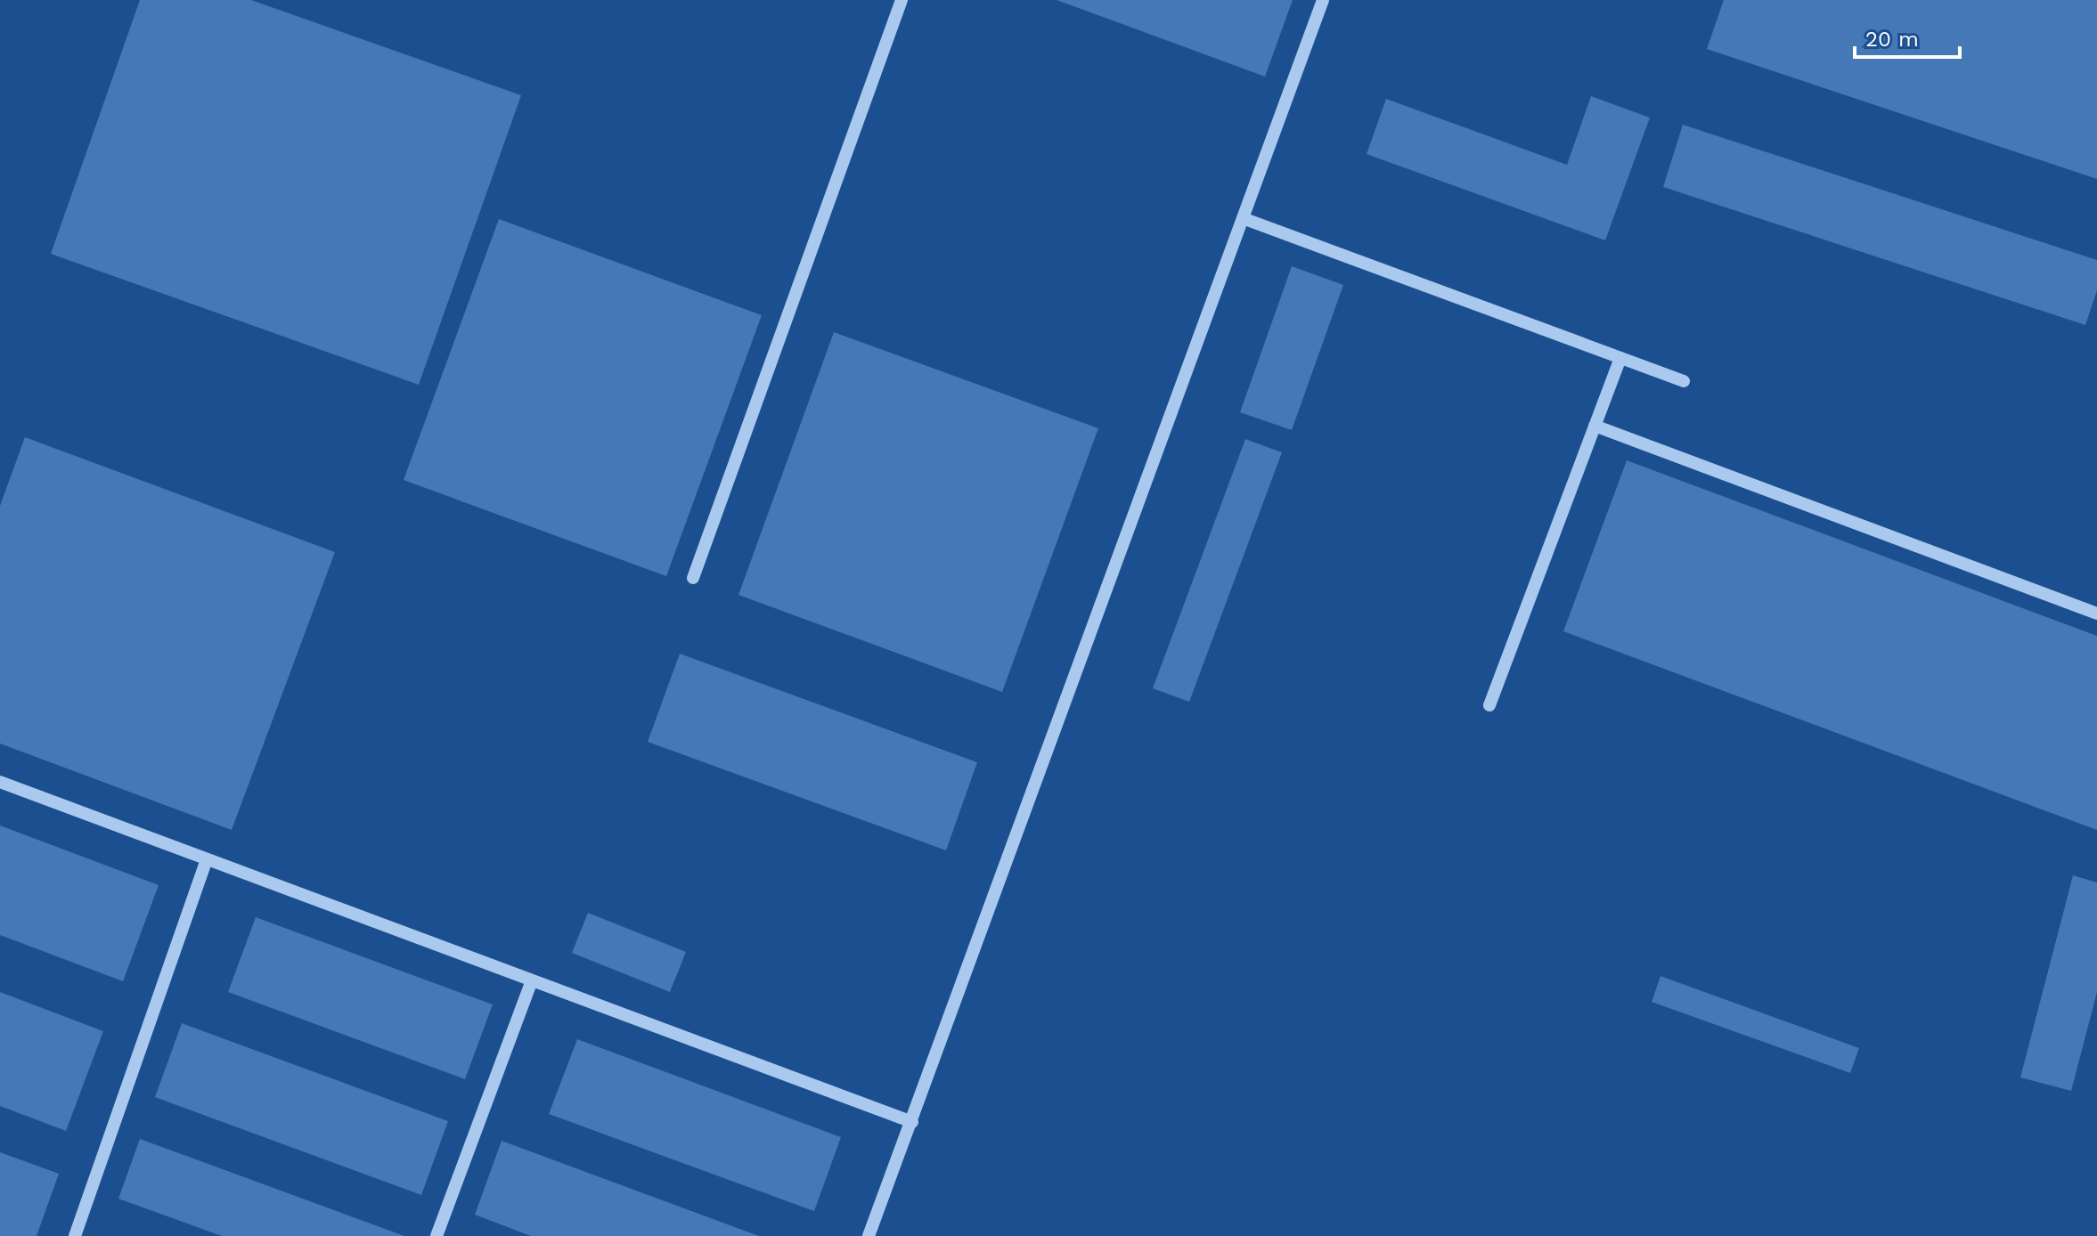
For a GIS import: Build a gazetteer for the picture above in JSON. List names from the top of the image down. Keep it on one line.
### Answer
{"scale_bar":"20 m"}
